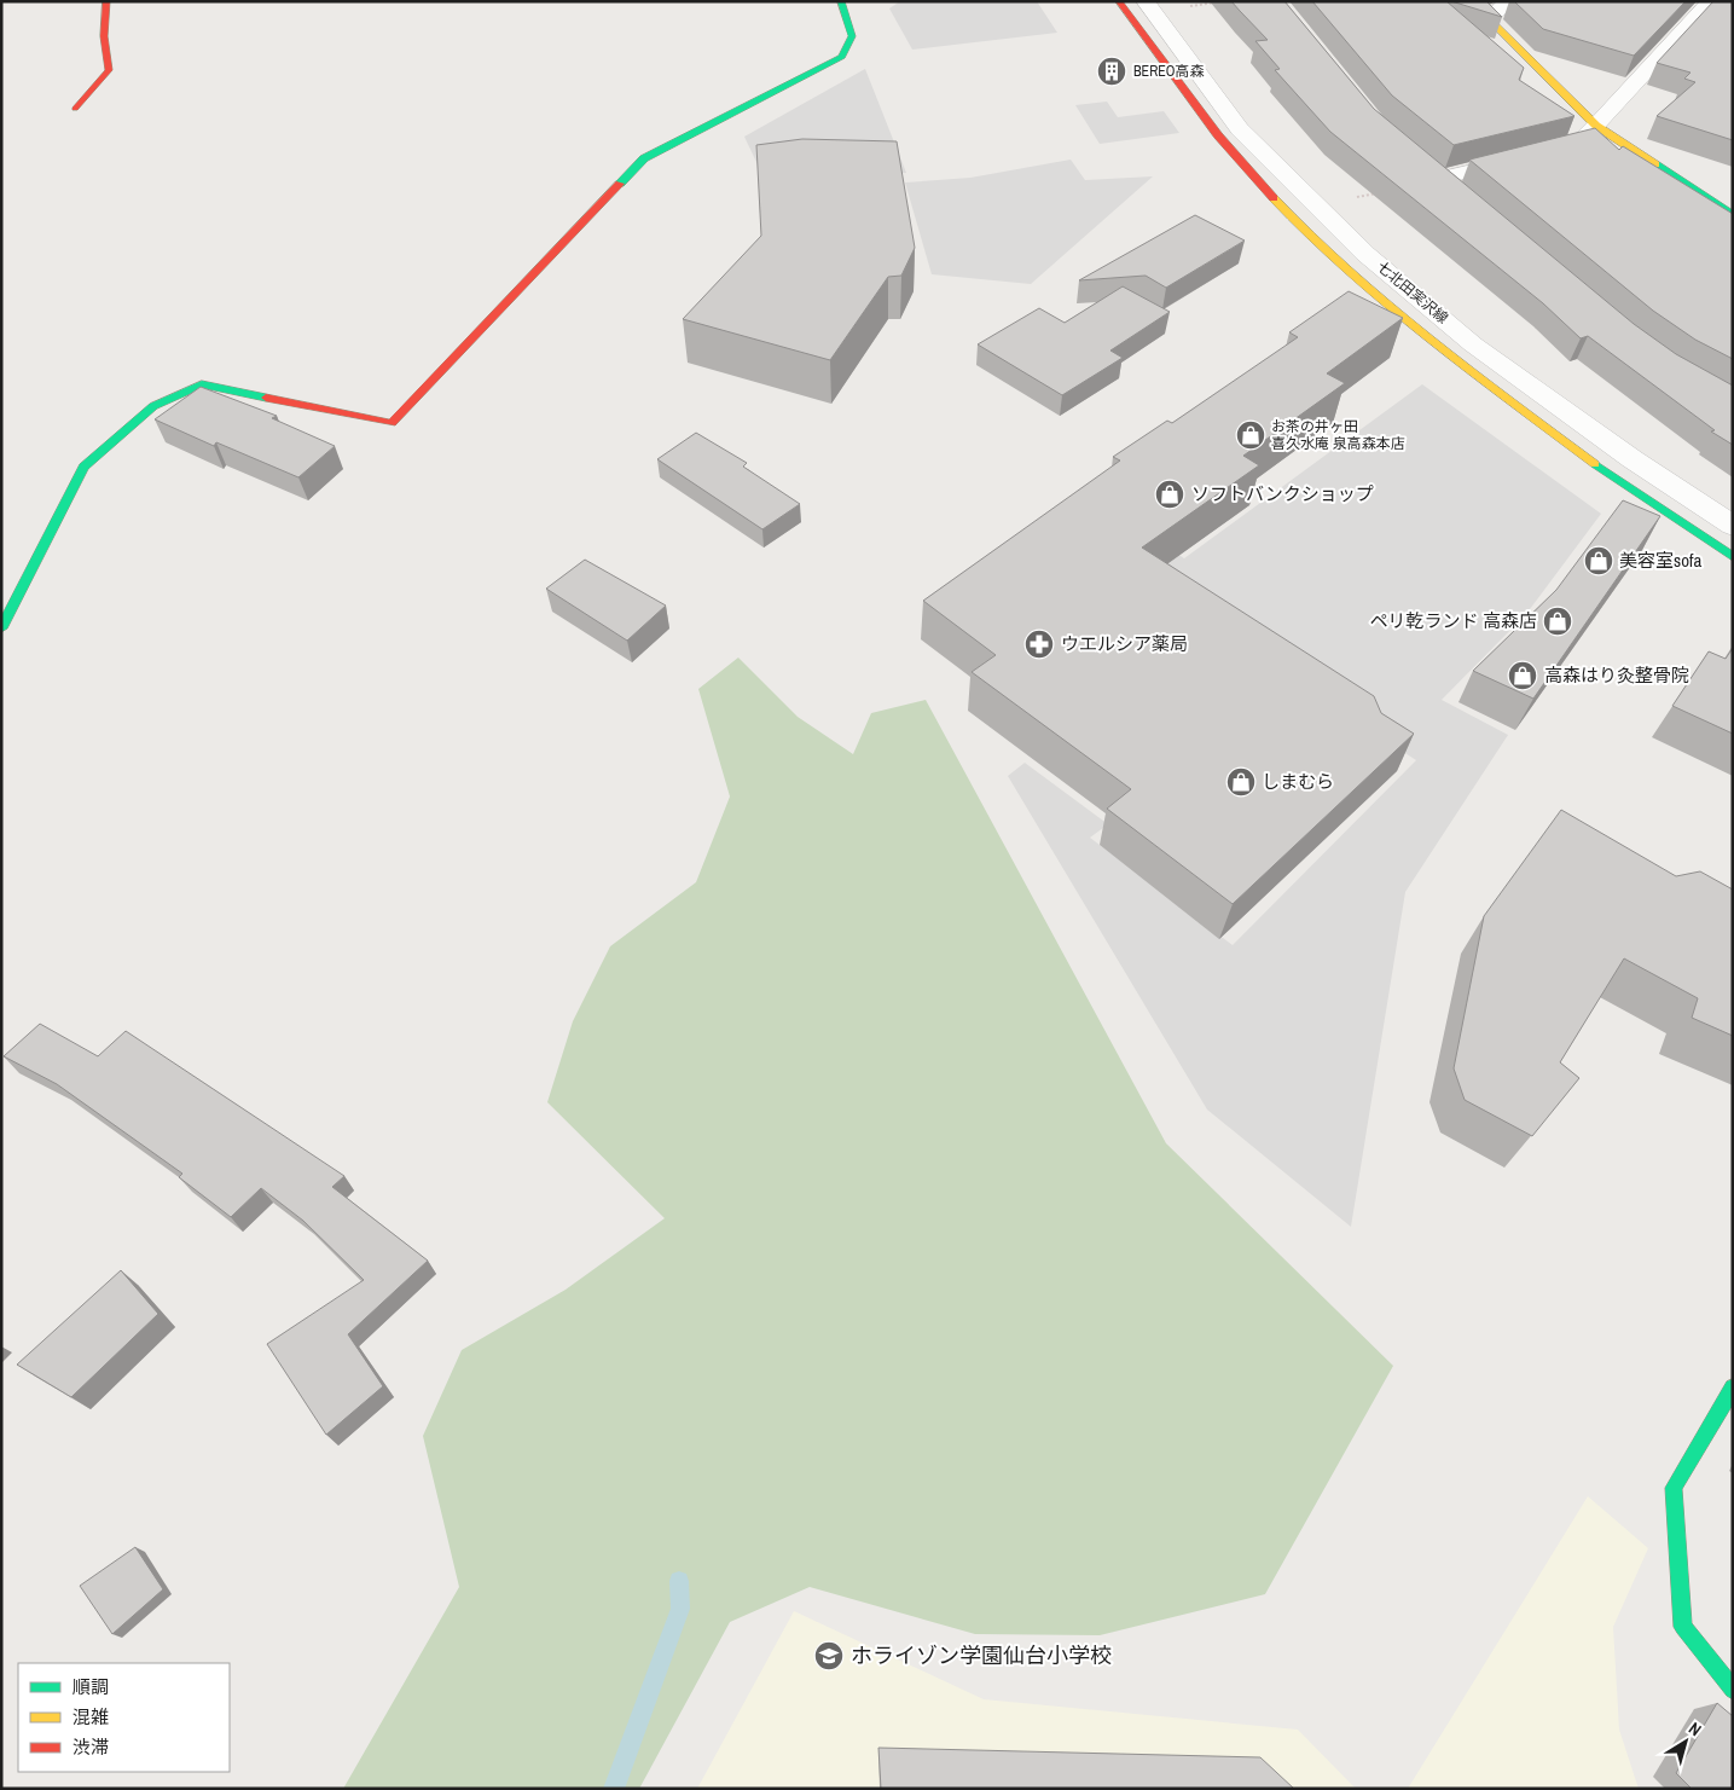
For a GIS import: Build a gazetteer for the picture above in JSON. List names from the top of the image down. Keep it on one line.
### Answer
{"streets":{"street":["七北田実沢線"]},"places":{"building":["BEREO高森"],"shop":["お茶の井ヶ田 喜久水庵 泉高森本店","ソフトバンクショップ","美容室sofa","ペリ乾ランド 高森店","高森はり灸整骨院","しまむら"],"pharmacy":["ウエルシア薬局"],"school or university":["ホライゾン学園仙台小学校"]},"legend":["順調","混雑","渋滞"],"north":"top right"}
